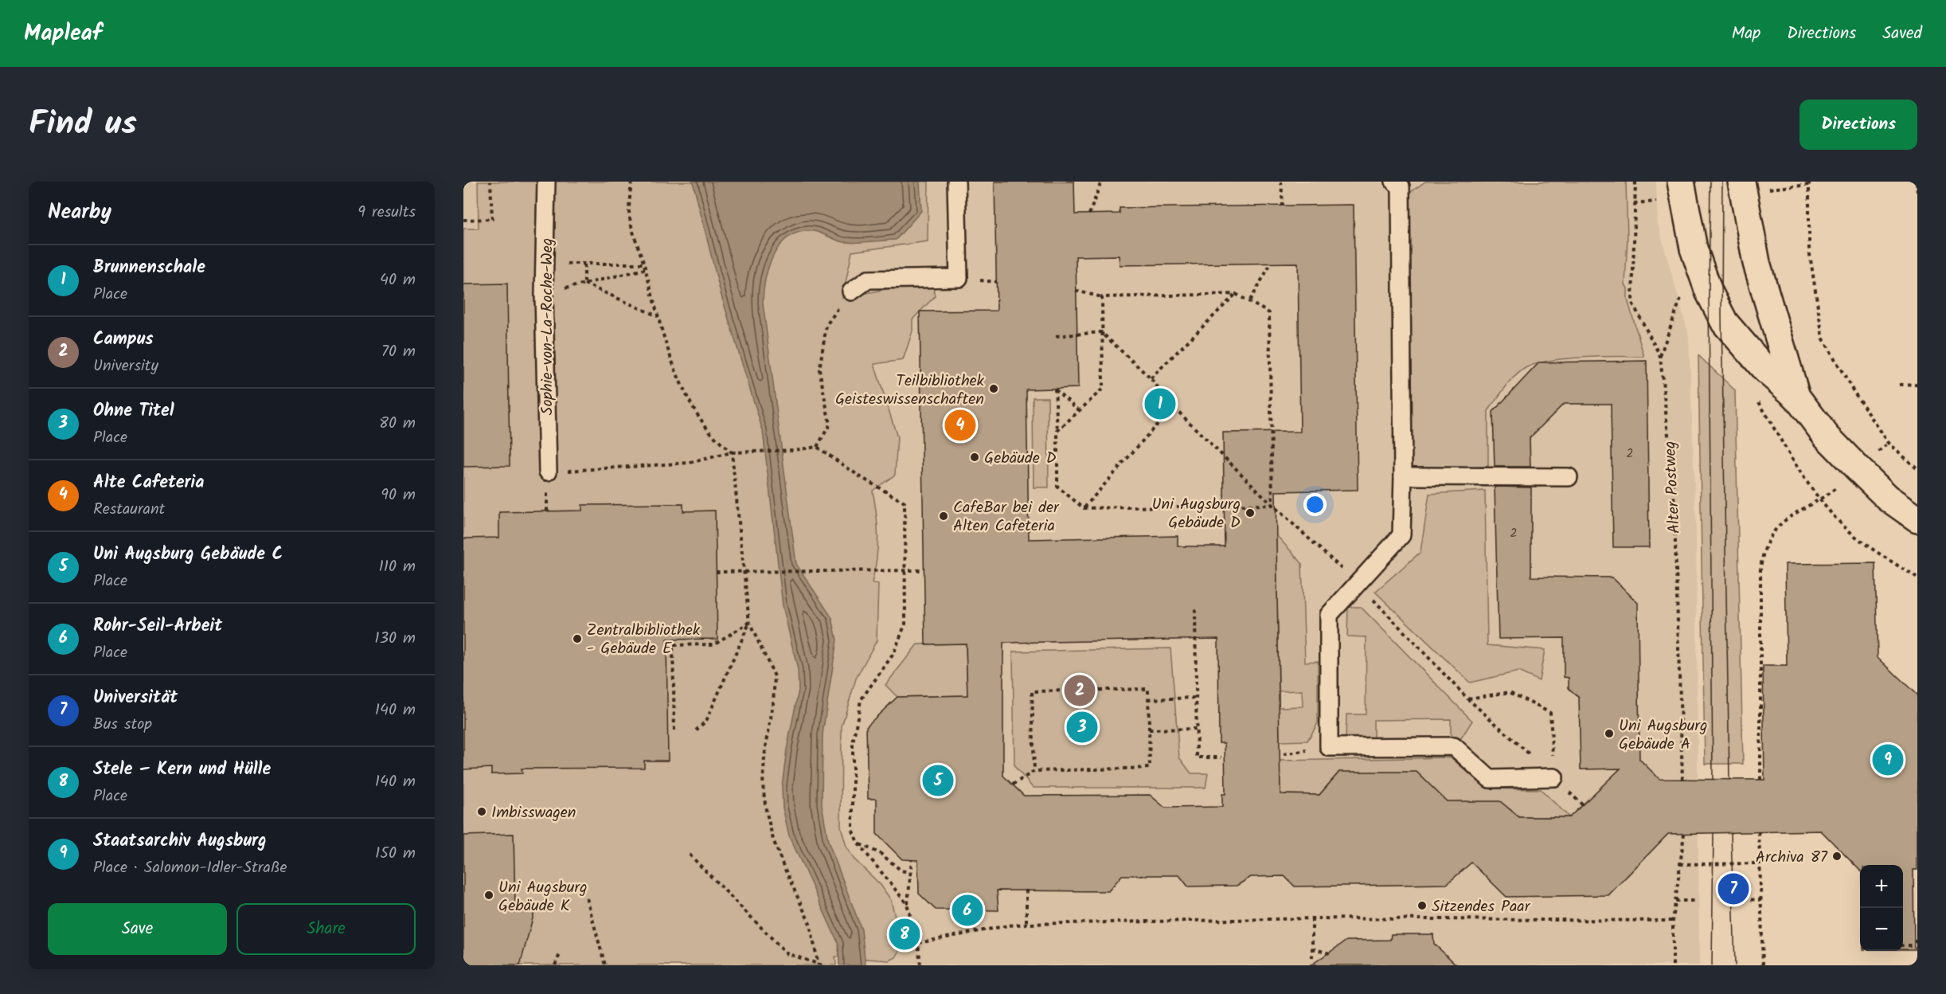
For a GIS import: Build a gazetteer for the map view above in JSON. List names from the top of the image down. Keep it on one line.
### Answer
{"streets":{"lane":["Sophie-von-La-Roche-Weg"],"path":["Alter Postweg"]},"places":["Teilbibliothek Geisteswissenschaften","Gebäude D","Uni Augsburg Gebäude D","CafeBar bei der Alten Cafeteria","Zentralbibliothek - Gebäude E","Uni Augsburg Gebäude A","Imbisswagen","Archiva 87","Uni Augsburg Gebäude K","Sitzendes Paar"],"house_numbers":["2","2"],"page":{"header":"Mapleaf","nav":["Map","Directions","Saved"],"title":"Find us","buttons":["Directions",["Save","Share"]],"heading":["Nearby","9 results"],"list":[{"mark":"1","name":"Brunnenschale","note":"Place","value":"40 m"},{"mark":"2","name":"Campus","note":"University","value":"70 m"},{"mark":"3","name":"Ohne Titel","note":"Place","value":"80 m"},{"mark":"4","name":"Alte Cafeteria","note":"Restaurant","value":"90 m"},{"mark":"5","name":"Uni Augsburg Gebäude C","note":"Place","value":"110 m"},{"mark":"6","name":"Rohr-Seil-Arbeit","note":"Place","value":"130 m"},{"mark":"7","name":"Universität","note":"Bus stop","value":"140 m"},{"mark":"8","name":"Stele – Kern und Hülle","note":"Place","value":"140 m"},{"mark":"9","name":"Staatsarchiv Augsburg","note":"Place · Salomon-Idler-Straße","value":"150 m"}],"pins":["1","4","2","3","9","5","7","6","8"],"map_buttons":["+","−"]}}
